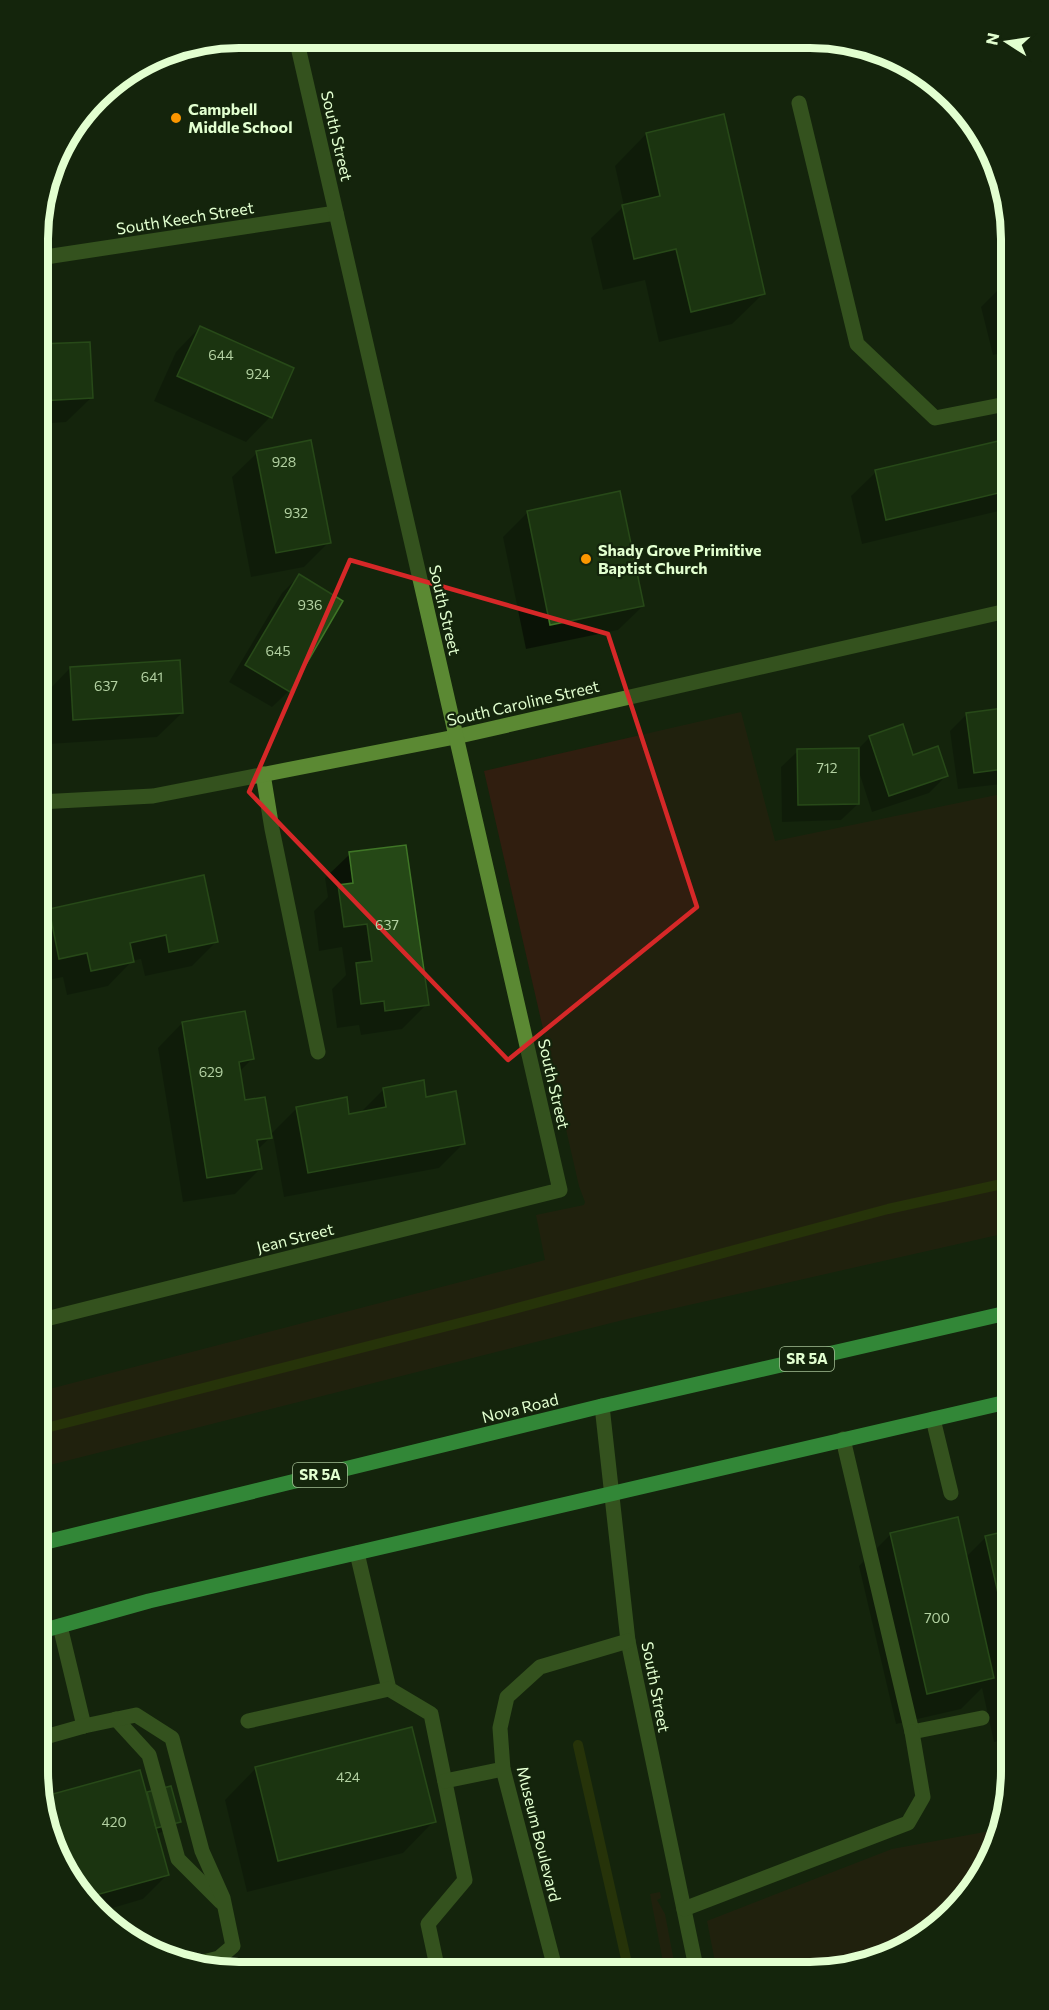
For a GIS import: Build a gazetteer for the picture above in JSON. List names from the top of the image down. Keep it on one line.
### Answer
{"streets":{"main road":["SR 5A","Nova Road"],"street":["South Street","South Keech Street","South Caroline Street","Jean Street","Museum Boulevard"]},"crossings":[["South Street","South Keech Street"],["South Street","South Caroline Street"],["South Street","Jean Street"],["South Street","Nova Road"],["South Street","Museum Boulevard"]],"places":["Campbell Middle School","Shady Grove Primitive Baptist Church"],"house_numbers":["644","924","928","932","936","645","641","637","712","637","629","700","424","420"],"north":"left"}
